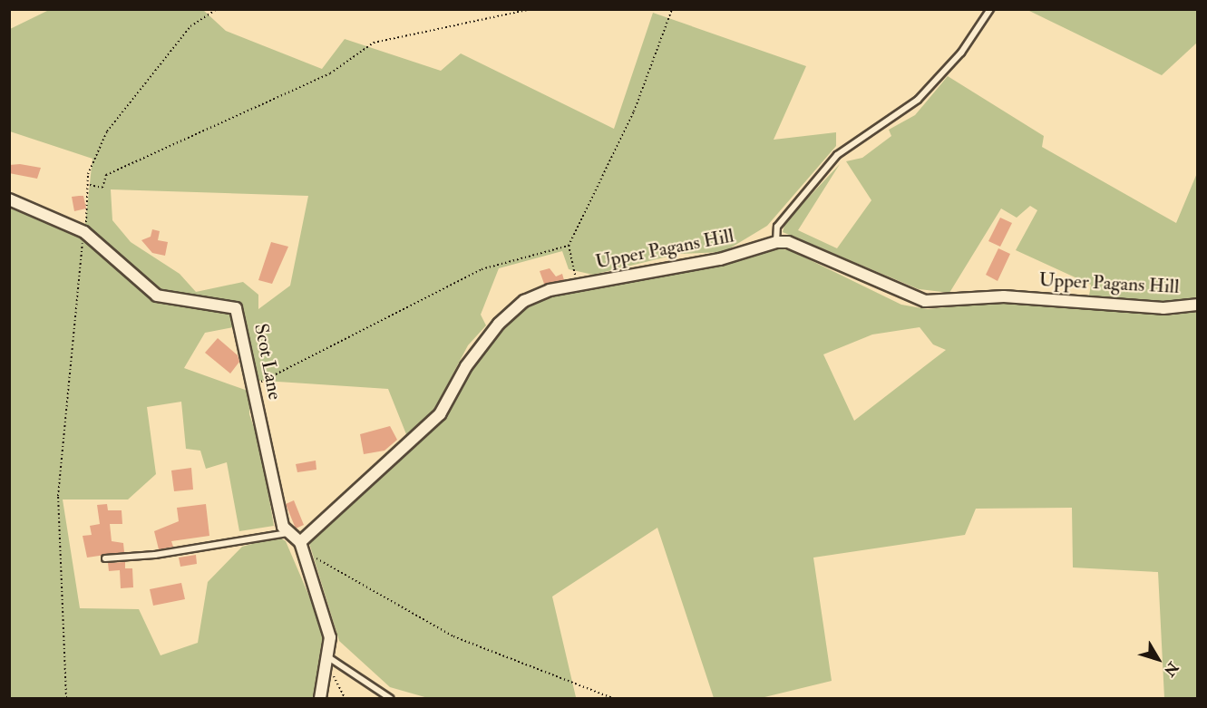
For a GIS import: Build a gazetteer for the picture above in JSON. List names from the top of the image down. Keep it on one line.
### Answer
{"streets":{"street":["Upper Pagans Hill","Scot Lane"]},"north":"bottom right"}
